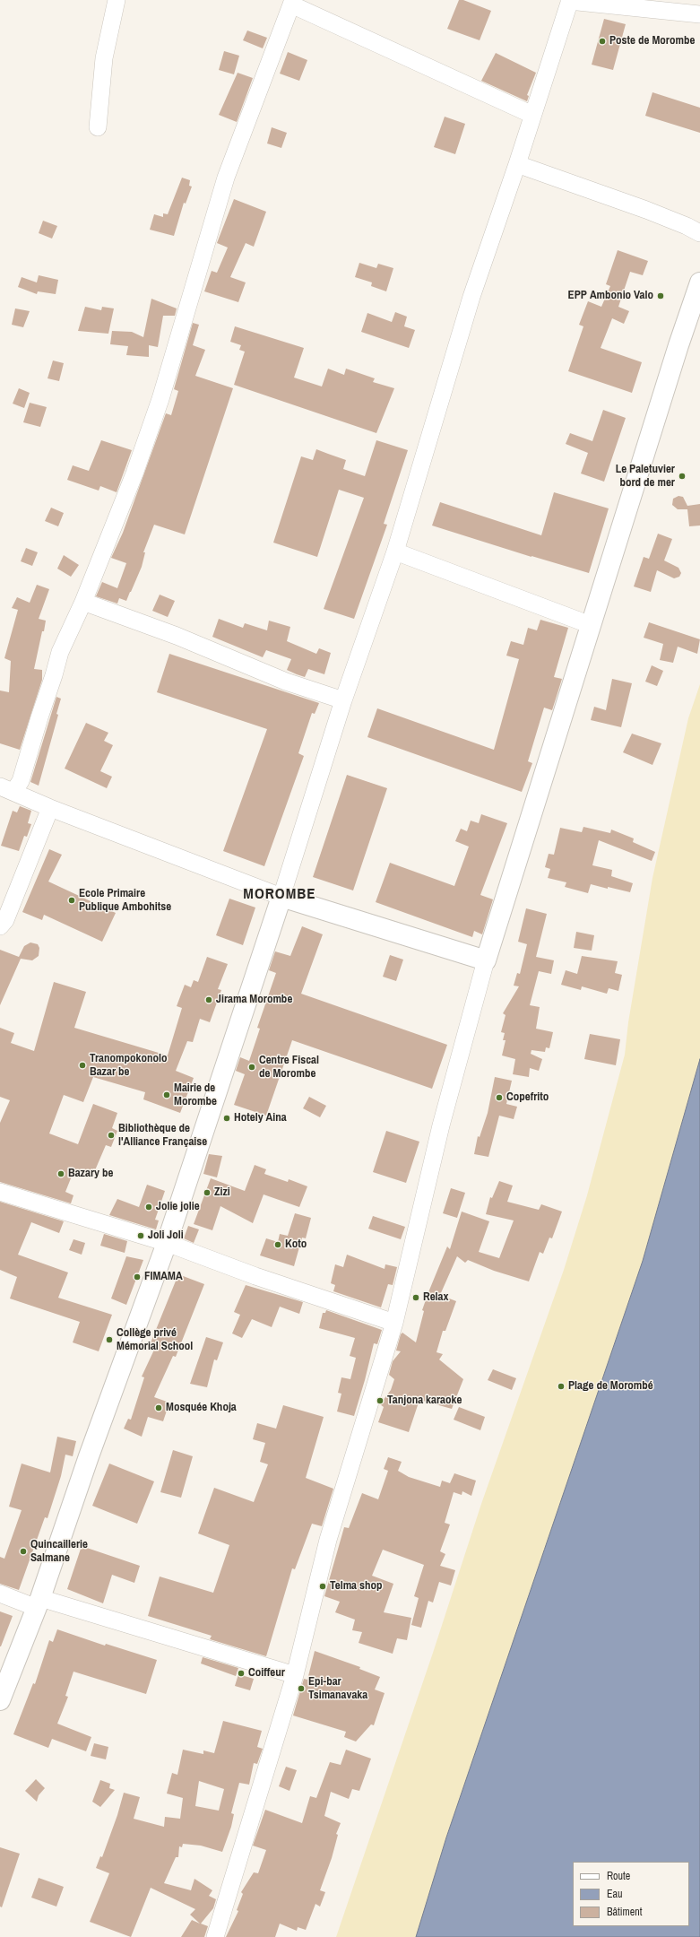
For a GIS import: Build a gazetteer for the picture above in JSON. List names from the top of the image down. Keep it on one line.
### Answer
{"districts":["MOROMBE"],"places":["Poste de Morombe","EPP Ambonio Valo","Le Paletuvier bord de mer","Ecole Primaire Publique Ambohitse","Jirama Morombe","Tranompokonolo Bazar be","Centre Fiscal de Morombe","Mairie de Morombe","Copefrito","Hotely Aina","Bibliothèque de l'Alliance Française","Bazary be","Zizi","Jolie jolie","Joli Joli","Koto","FIMAMA","Relax","Collège privé Mémorial School","Plage de Morombé","Tanjona karaoke","Mosquée Khoja","Quincaillerie Salmane","Telma shop","Coiffeur","Epi-bar Tsimanavaka"],"legend":["Route","Eau","Bâtiment"]}
